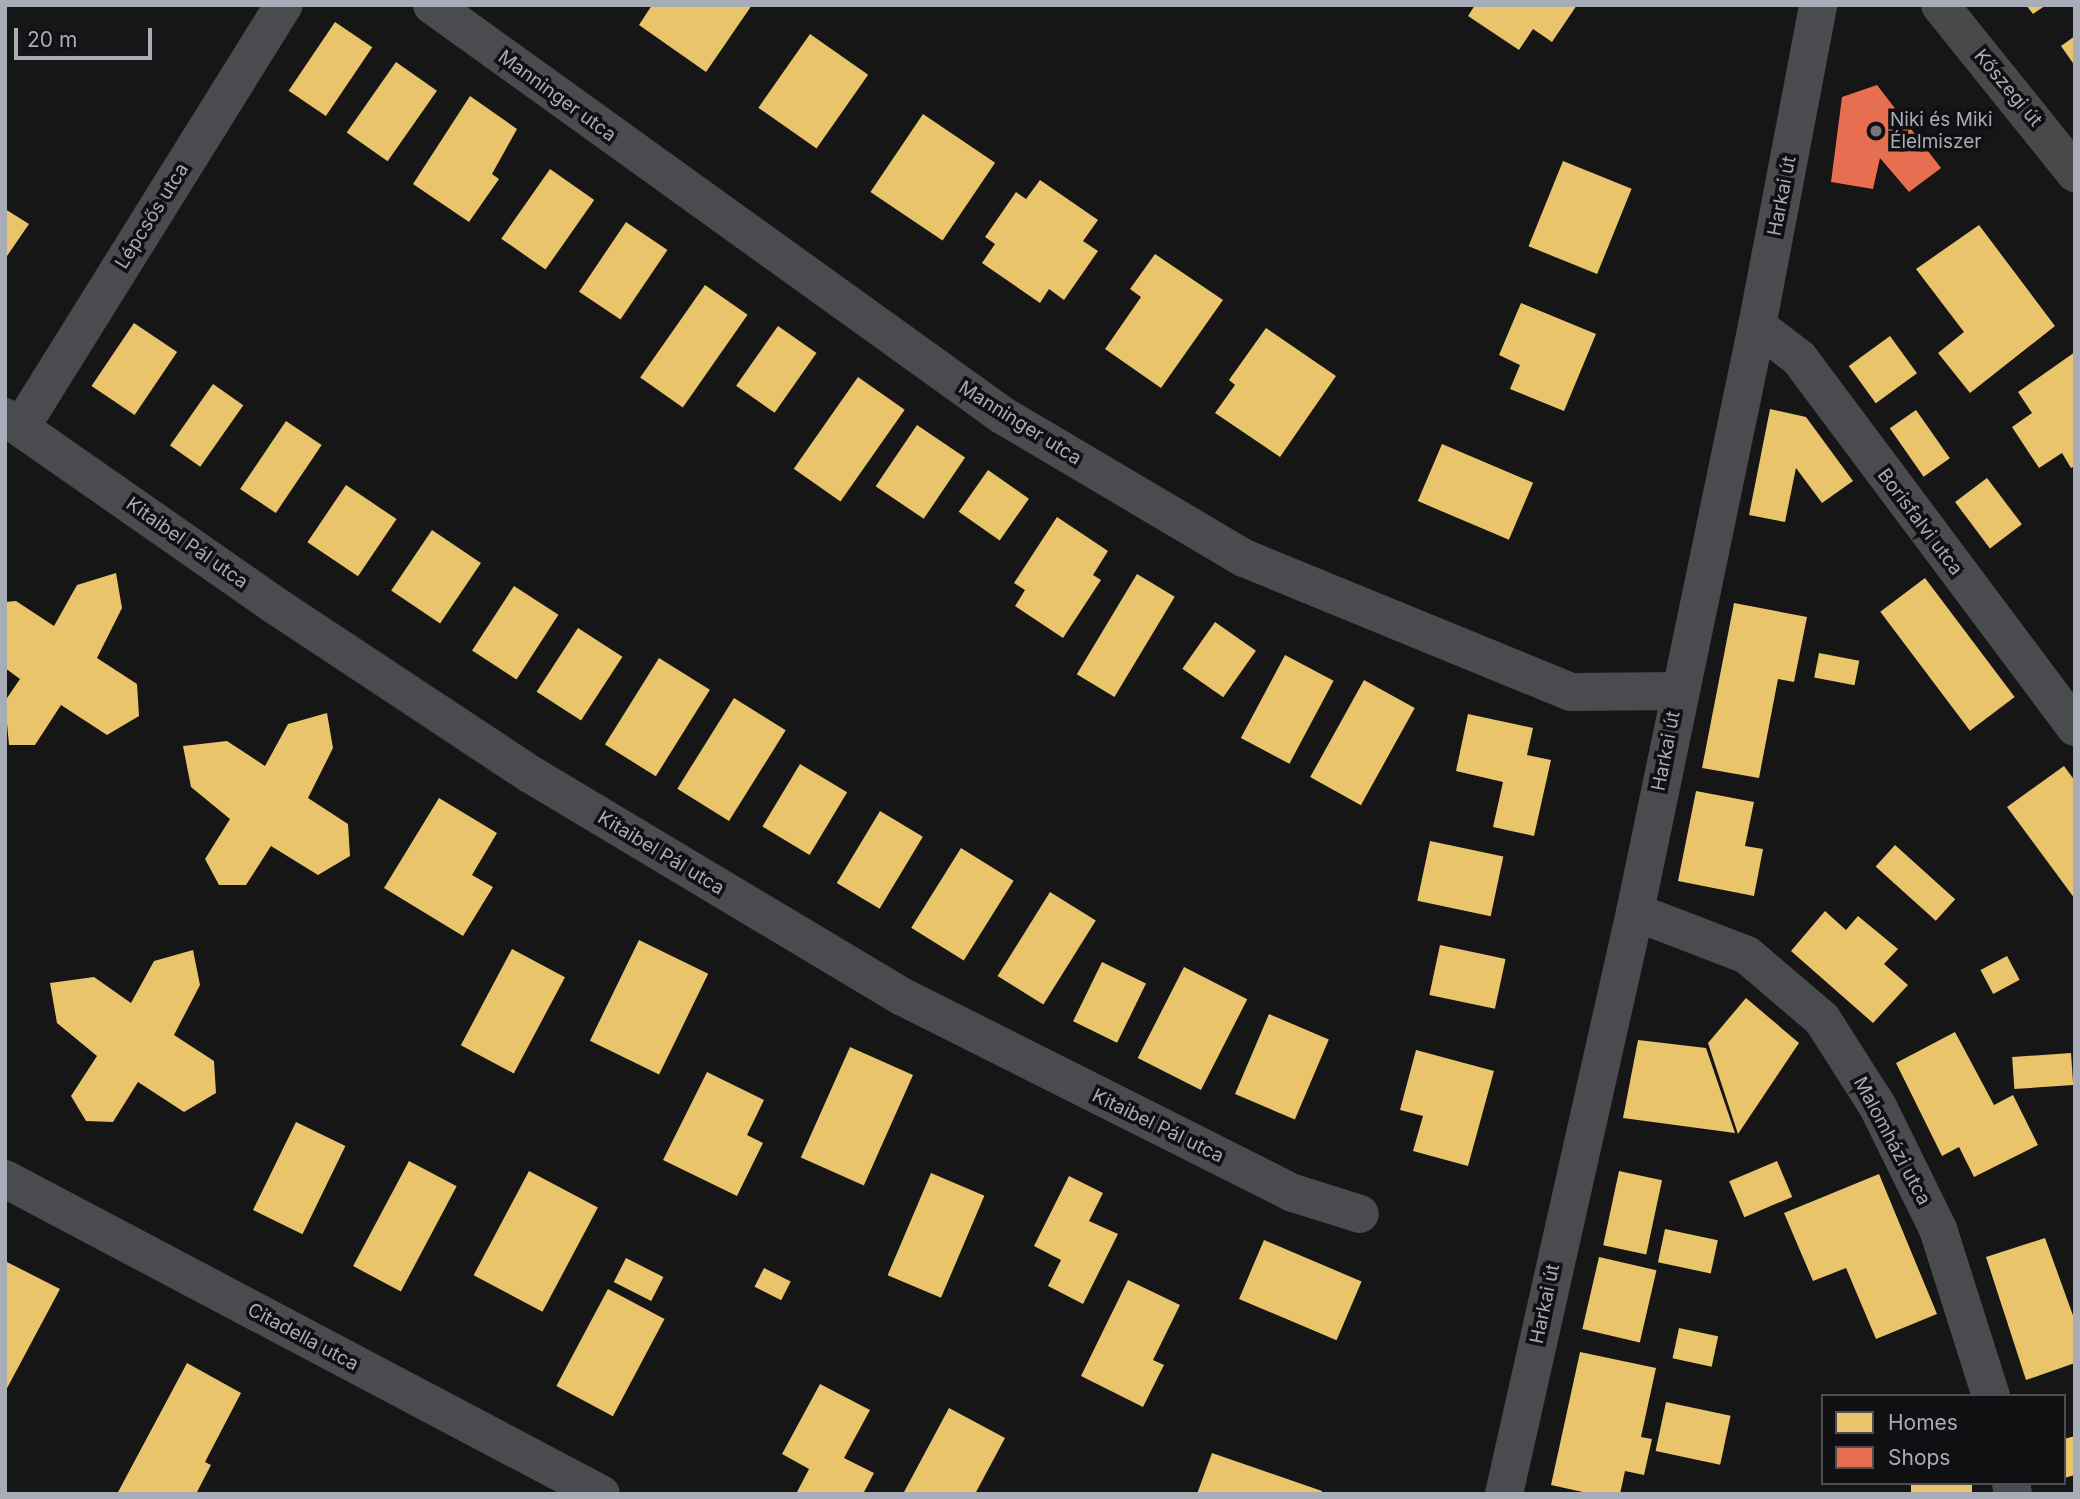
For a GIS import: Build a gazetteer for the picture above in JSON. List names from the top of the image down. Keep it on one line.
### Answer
{"streets":{"main road":["Kőszegi út"],"street":["Manninger utca","Harkai út","Lépcsős utca","Borisfalvi utca","Kitaibel Pál utca","Malomházi utca","Citadella utca"]},"crossings":[["Manninger utca","Harkai út"],["Harkai út","Borisfalvi utca"],["Harkai út","Malomházi utca"],["Lépcsős utca","Kitaibel Pál utca"]],"places":["Niki és Miki Élelmiszer"],"legend":["Homes","Shops"],"scale_bar":"20 m"}
